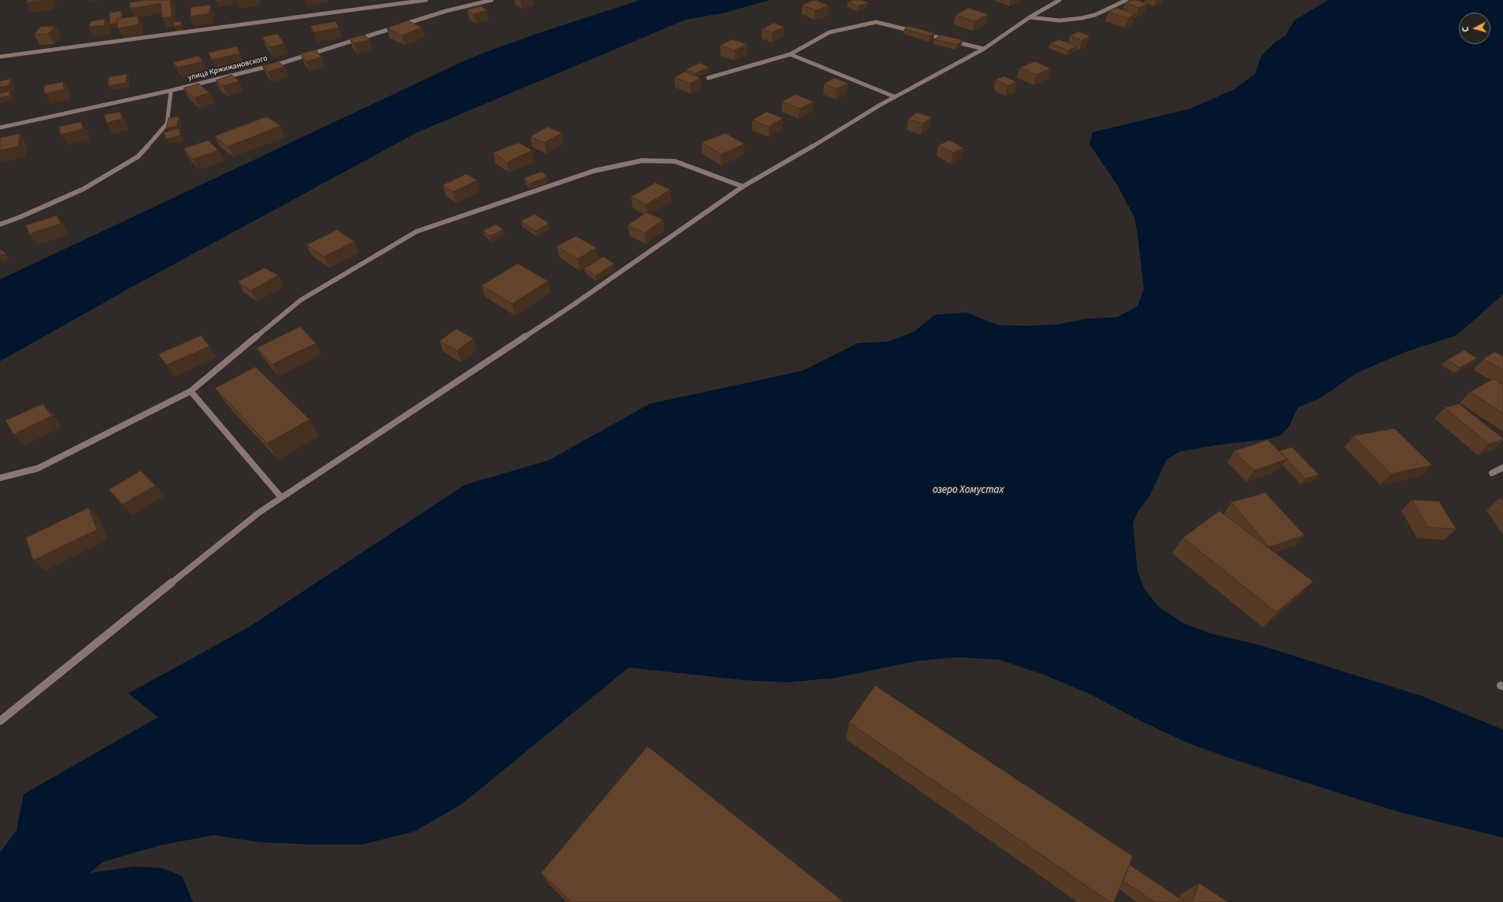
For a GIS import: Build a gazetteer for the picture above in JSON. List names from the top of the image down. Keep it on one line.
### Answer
{"streets":{"street":["улица Кржижановского"]},"water":["озеро Хомустах"],"north":"left"}
